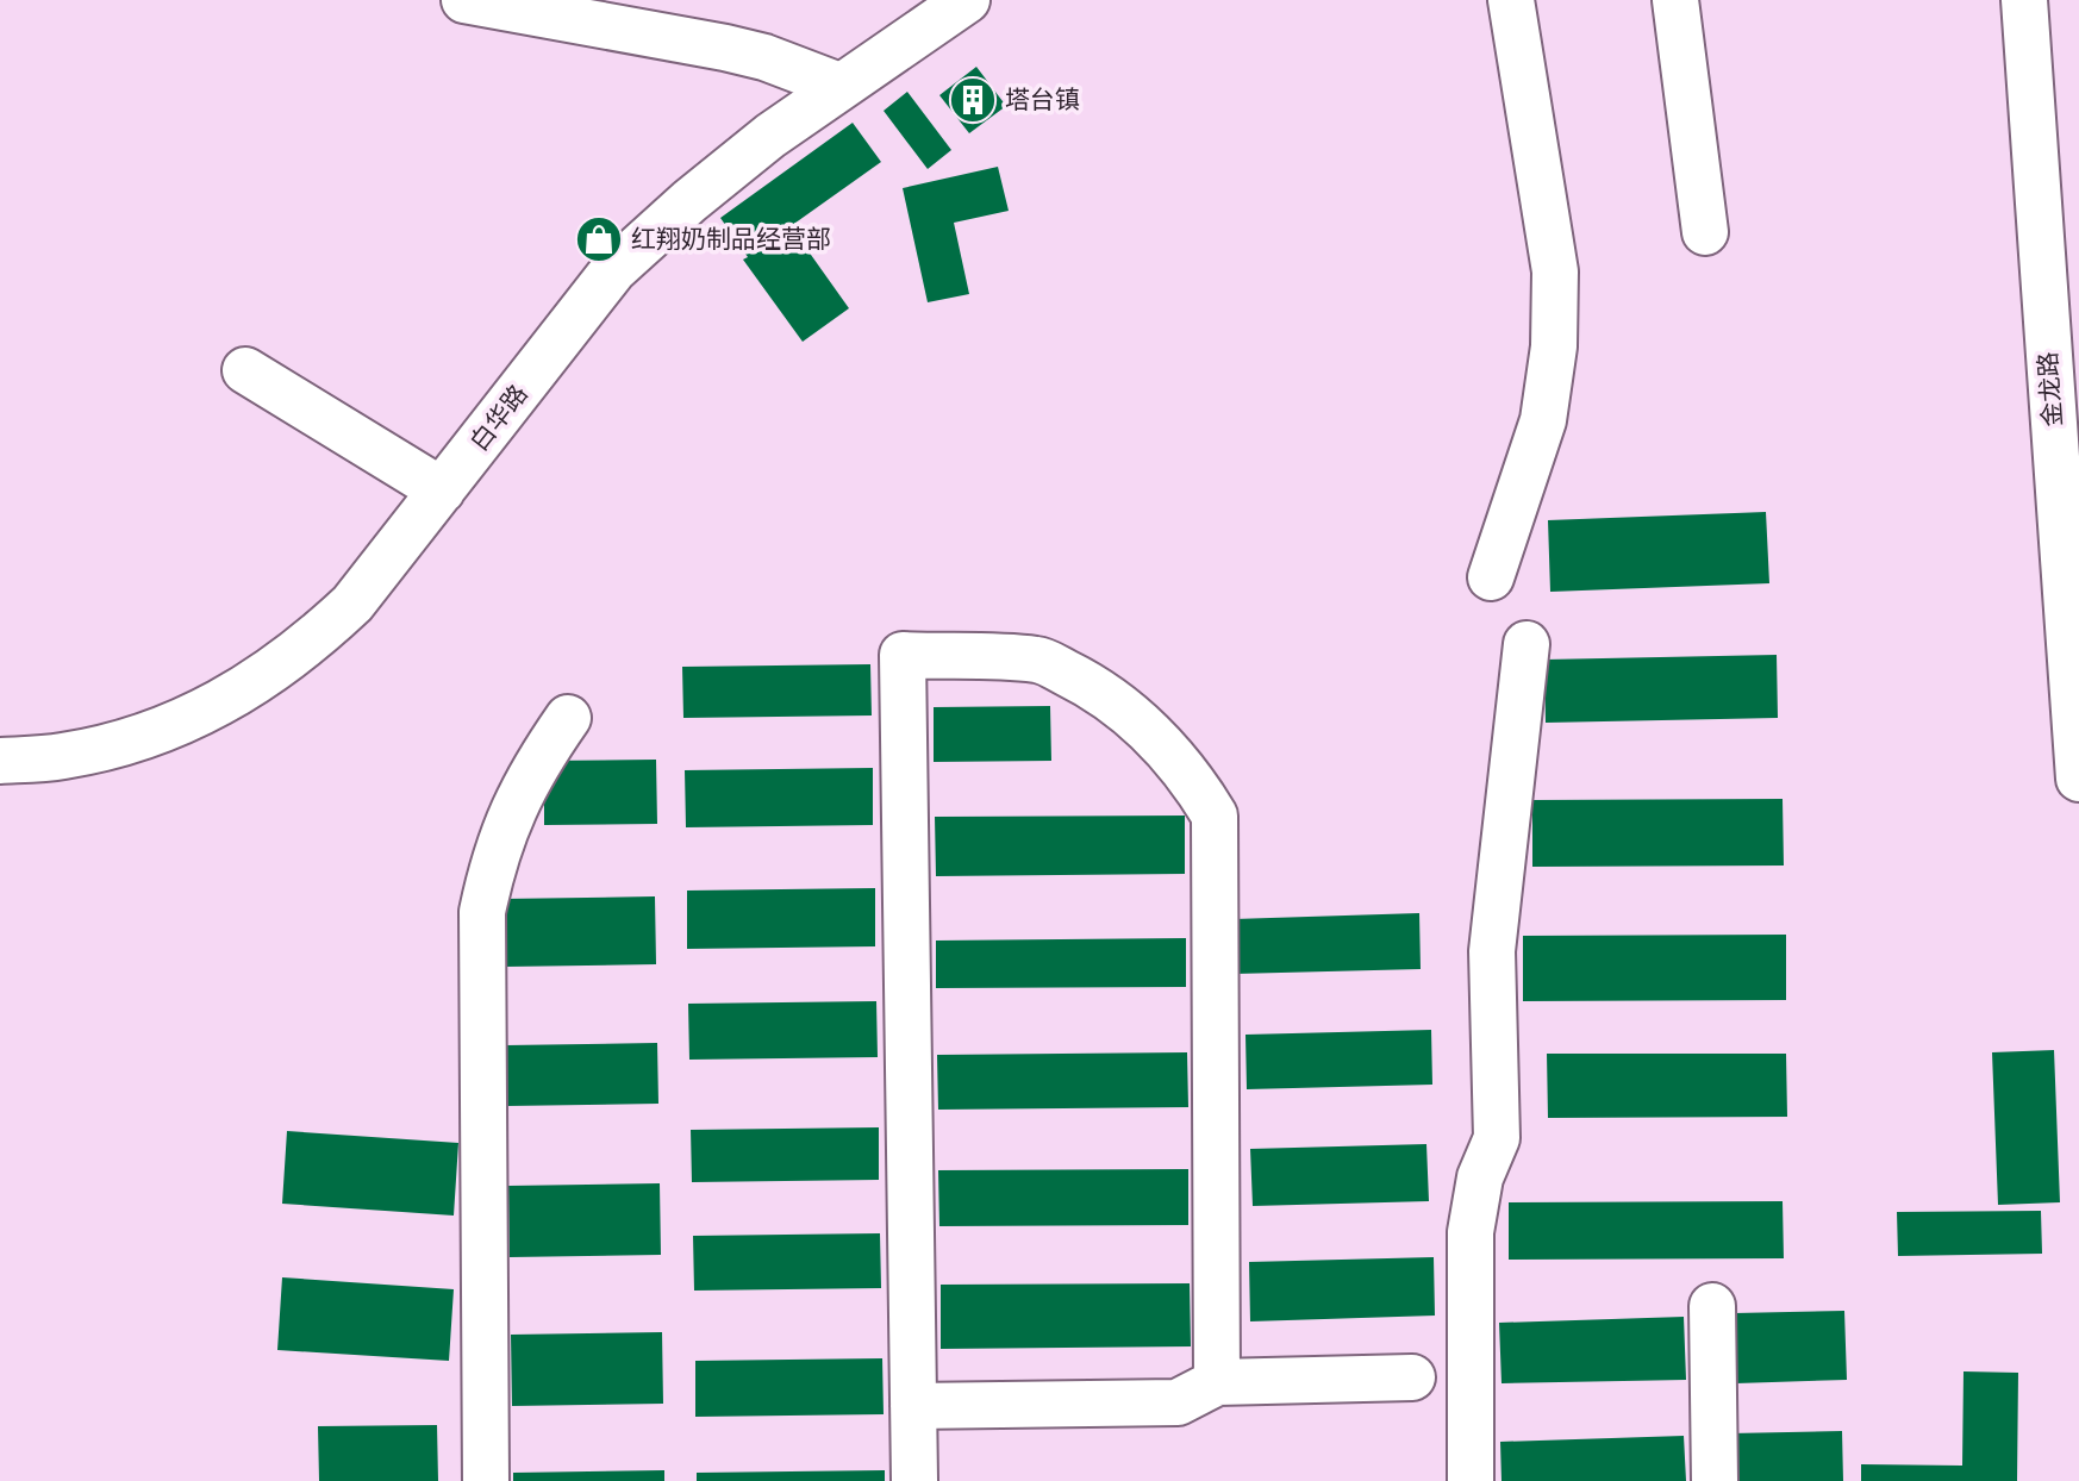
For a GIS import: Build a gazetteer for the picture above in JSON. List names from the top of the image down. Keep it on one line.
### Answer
{"streets":{"street":["金龙路","白华路"]},"places":{"building":["塔台镇"],"shop":["红翔奶制品经营部"]}}
